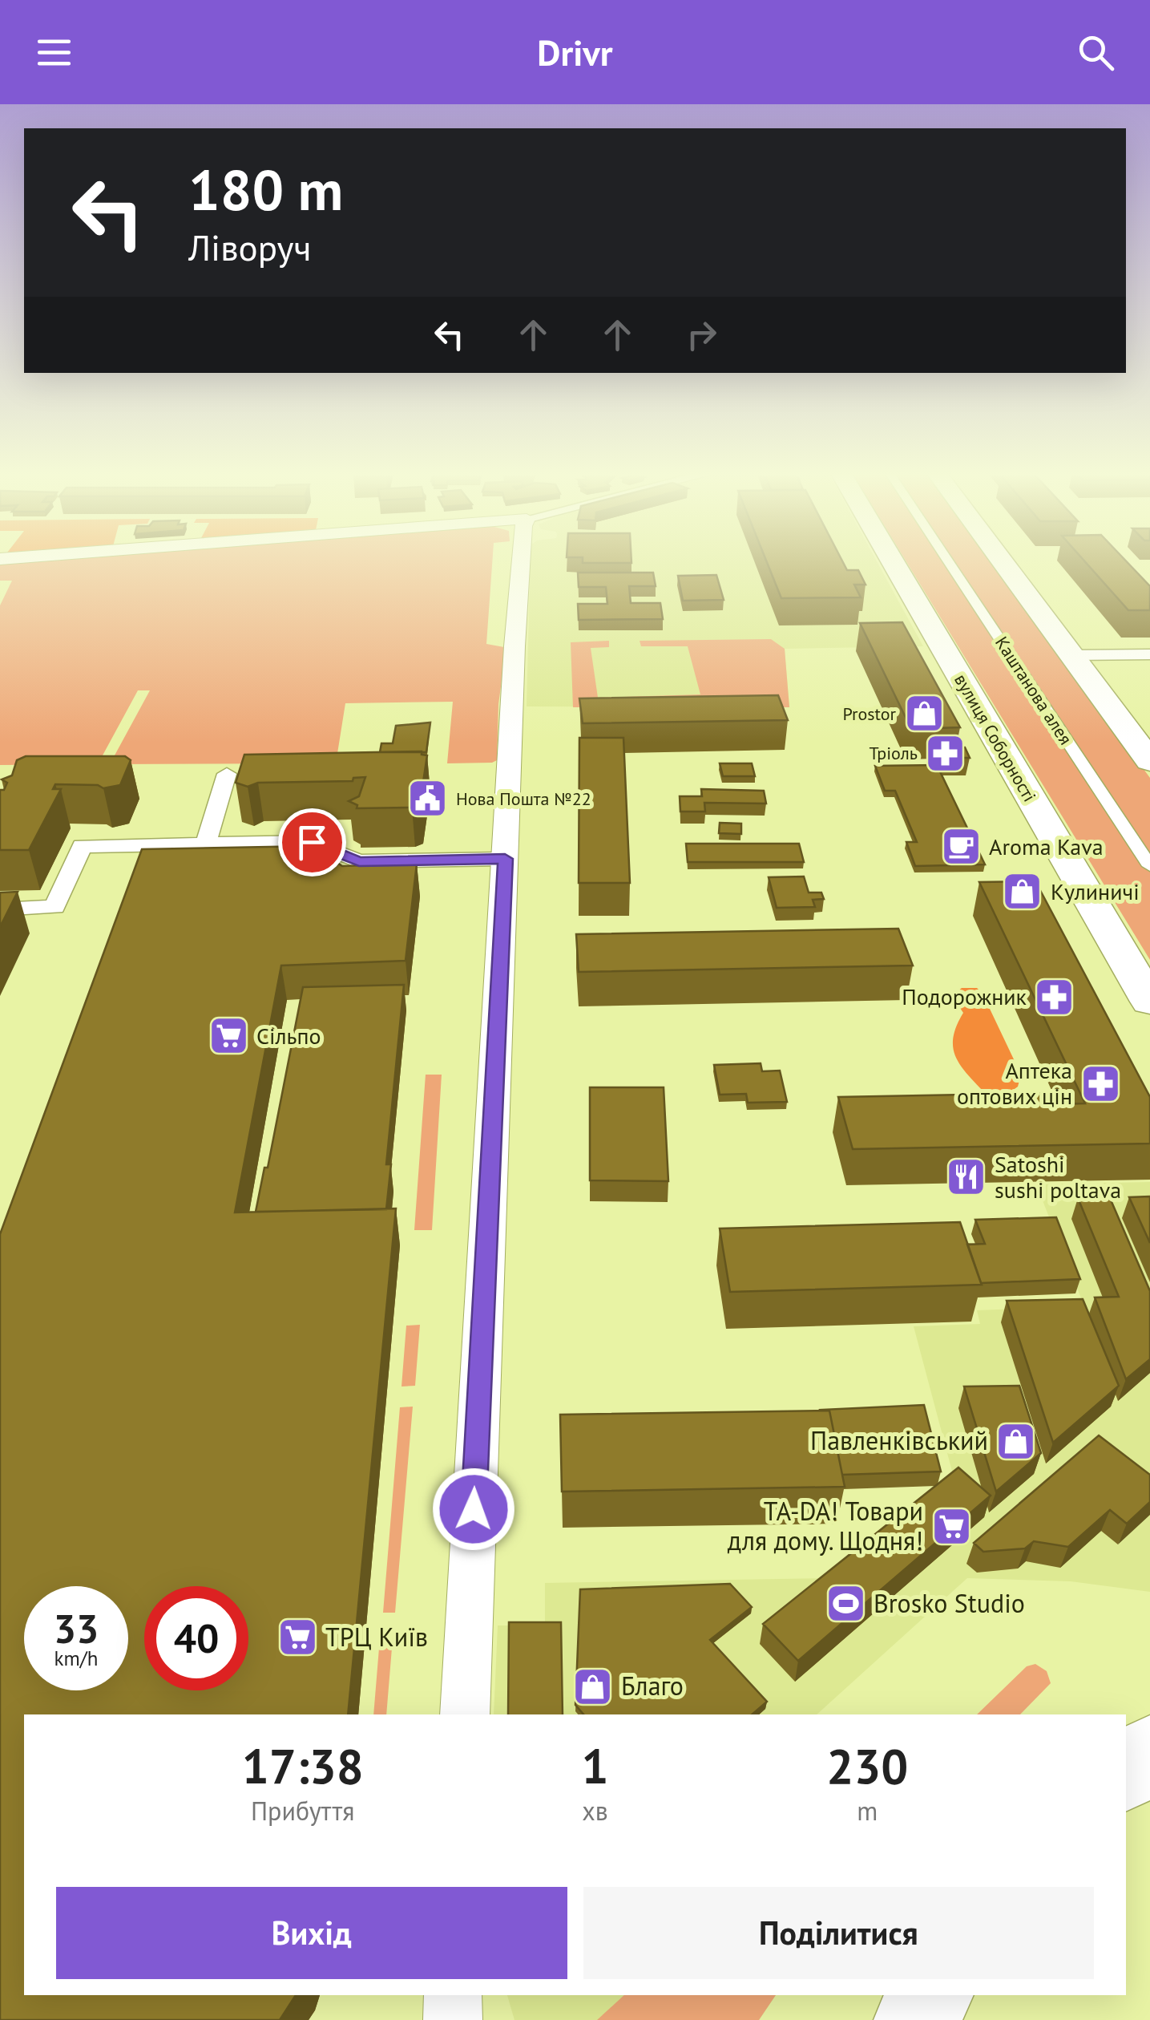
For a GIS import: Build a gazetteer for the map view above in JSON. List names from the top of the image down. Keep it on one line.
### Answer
{"streets":{"main road":["вулиця Соборності"],"street":["Каштанова алея"]},"places":{"shop":["Prostor","Кулиничі","Павленківський","Благо"],"pharmacy":["Тріоль","Подорожник","Аптека оптових цін"],"public building":["Нова Пошта №22"],"cafe":["Aroma Kava"],"supermarket":["Сільпо","TA-DA! Товари для дому. Щодня!","ТРЦ Київ"],"restaurant":["Satoshi sushi poltava"],"sports":["Brosko Studio"]},"page":{"header":"Drivr","turn":["180 m","Ліворуч"],"speed":"33 km/h","limit":"40","eta":["17:38","Прибуття","1","хв","230","m"],"buttons":["Вихід","Поділитися"]}}
